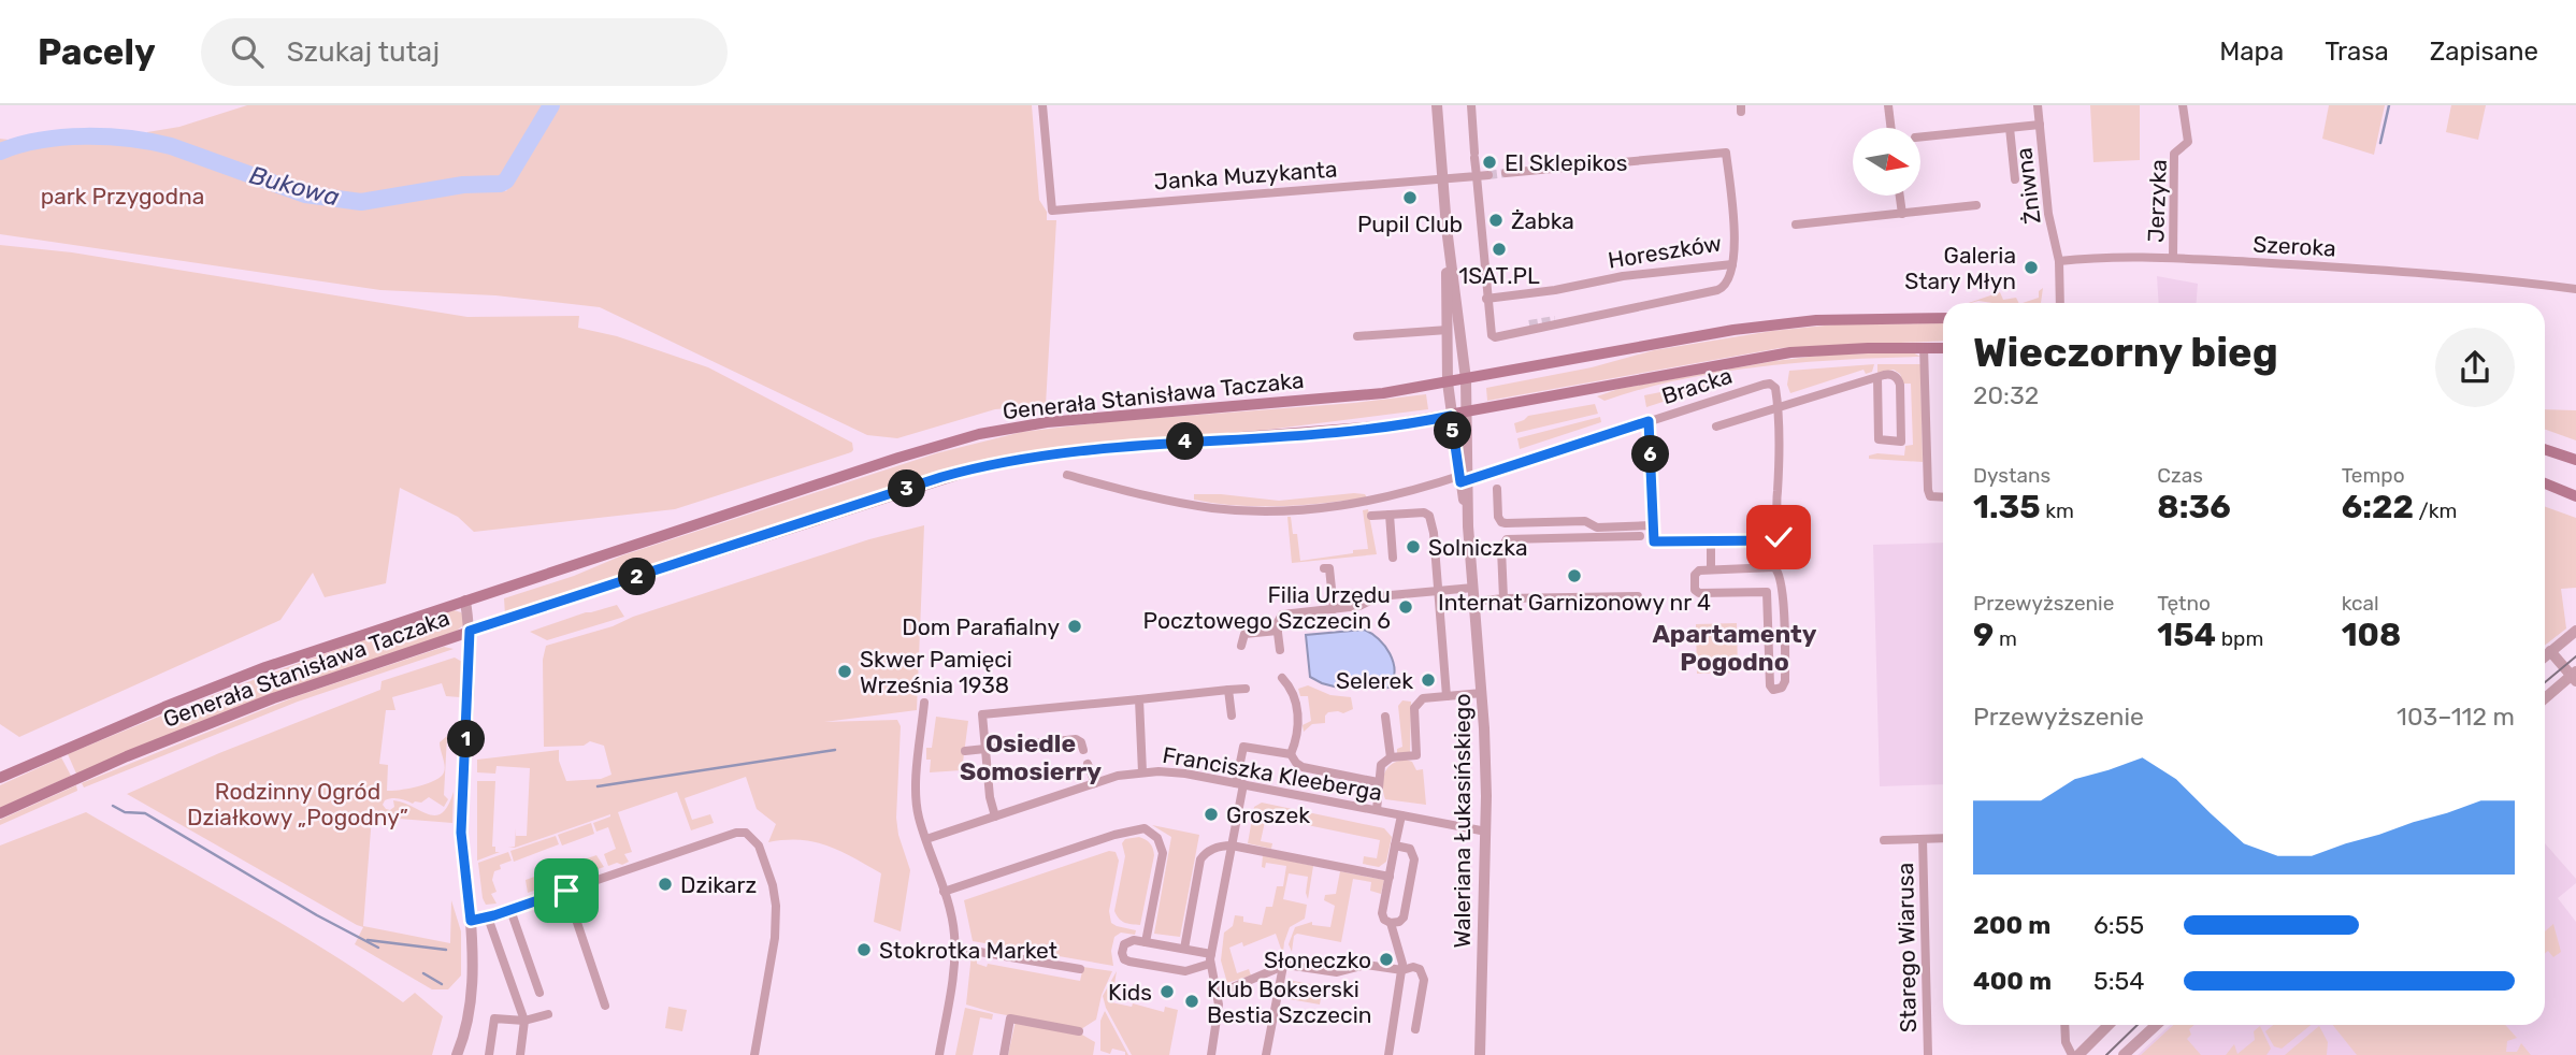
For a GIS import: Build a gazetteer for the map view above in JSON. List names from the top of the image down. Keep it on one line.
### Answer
{"streets":{"main road":["Generała Stanisława Taczaka"],"street":["Janka Muzykanta","Żniwna","Jerzyka","Szeroka","Horeszków","Bracka","Franciszka Kleeberga","Waleriana Łukasińskiego","Starego Wiarusa"]},"crossings":[["Janka Muzykanta","Waleriana Łukasińskiego"],["Żniwna","Szeroka"],["Jerzyka","Szeroka"],["Bracka","Waleriana Łukasińskiego"],["Generała Stanisława Taczaka","Waleriana Łukasińskiego"],["Franciszka Kleeberga","Waleriana Łukasińskiego"]],"districts":["Apartamenty Pogodno","Osiedle Somosierry"],"water":["Bukowa"],"parks":["park Przygodna","Rodzinny Ogród Działkowy „Pogodny”"],"places":["El Sklepikos","Pupil Club","Żabka","1SAT.PL","Galeria Stary Młyn","Solniczka","Internat Garnizonowy nr 4","Filia Urzędu Pocztowego Szczecin 6","Dom Parafialny","Skwer Pamięci Września 1938","Selerek","Groszek","Dzikarz","Stokrotka Market","Słoneczko","Kids","Klub Bokserski Bestia Szczecin"],"north":"right","page":{"header":"Pacely","search":"Szukaj tutaj","nav":["Mapa","Trasa","Zapisane"],"heading":["Wieczorny bieg","20:32"],"pins":["5","4","6","3","2","1"],"stats":[["Dystans","1.35 km"],["Czas","8:36"],["Tempo","6:22 /km"],["Przewyższenie","9 m"],["Tętno","154 bpm"],["kcal","108"]],"chart":["Przewyższenie","103–112 m"],"list":[{"name":"200 m","note":"6:55"},{"name":"400 m","note":"5:54"}]}}
